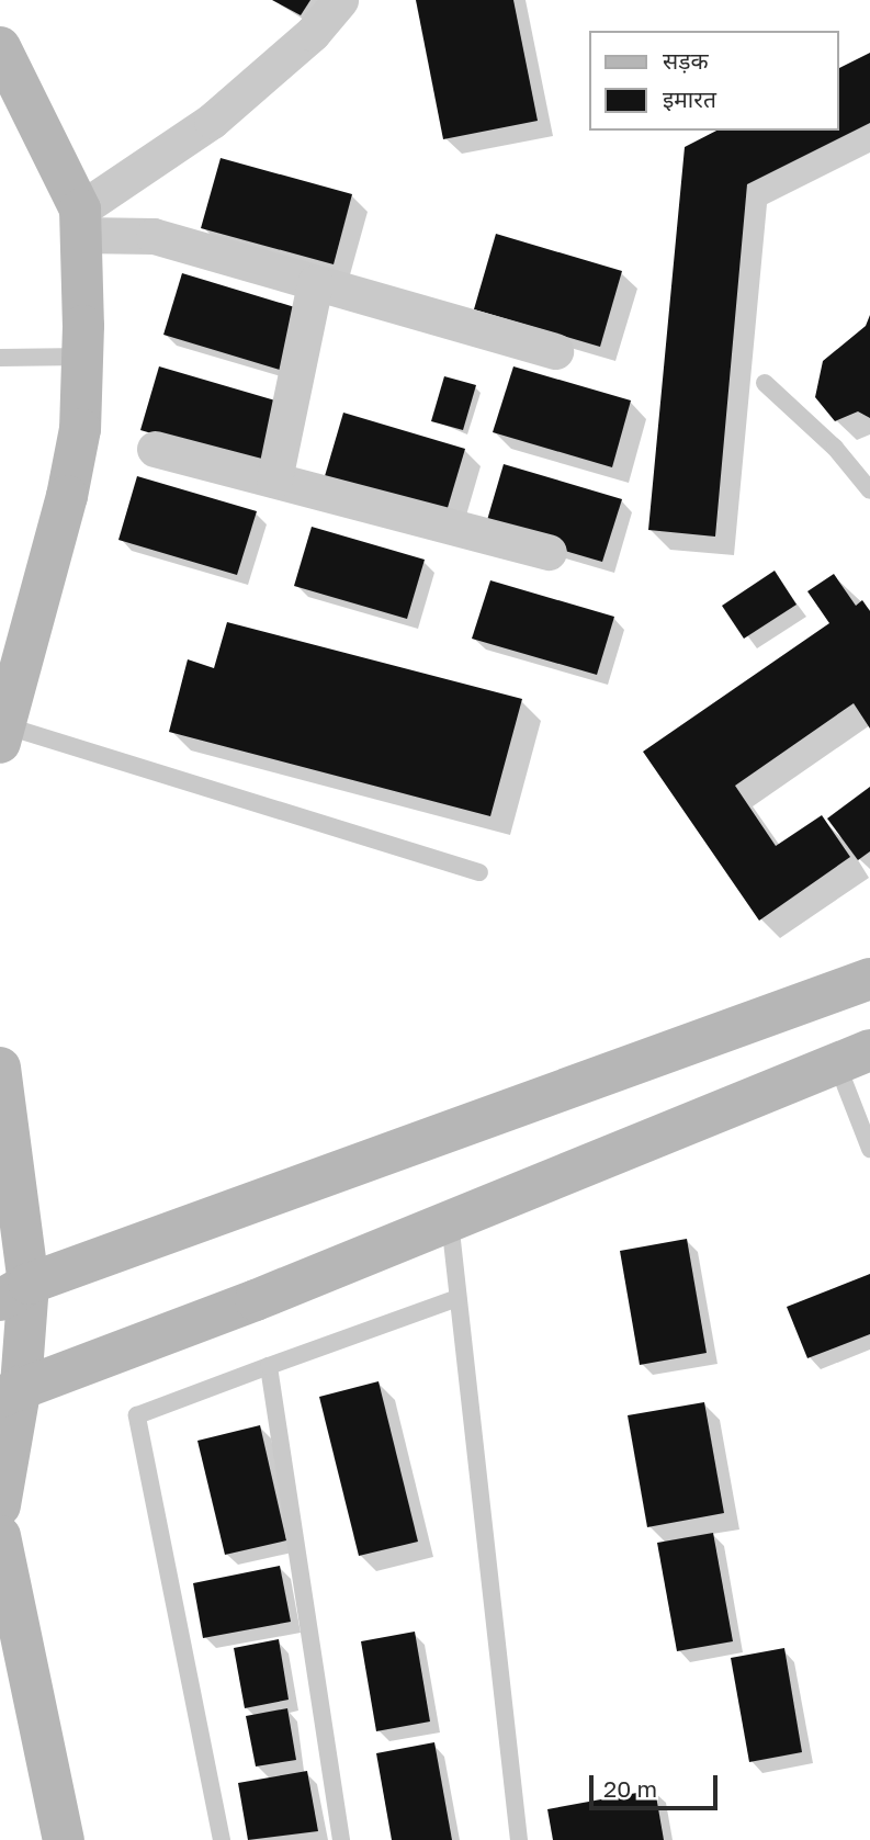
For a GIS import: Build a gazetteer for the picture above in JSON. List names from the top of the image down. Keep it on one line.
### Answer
{"legend":["सड़क","इमारत"],"scale_bar":"20 m"}
